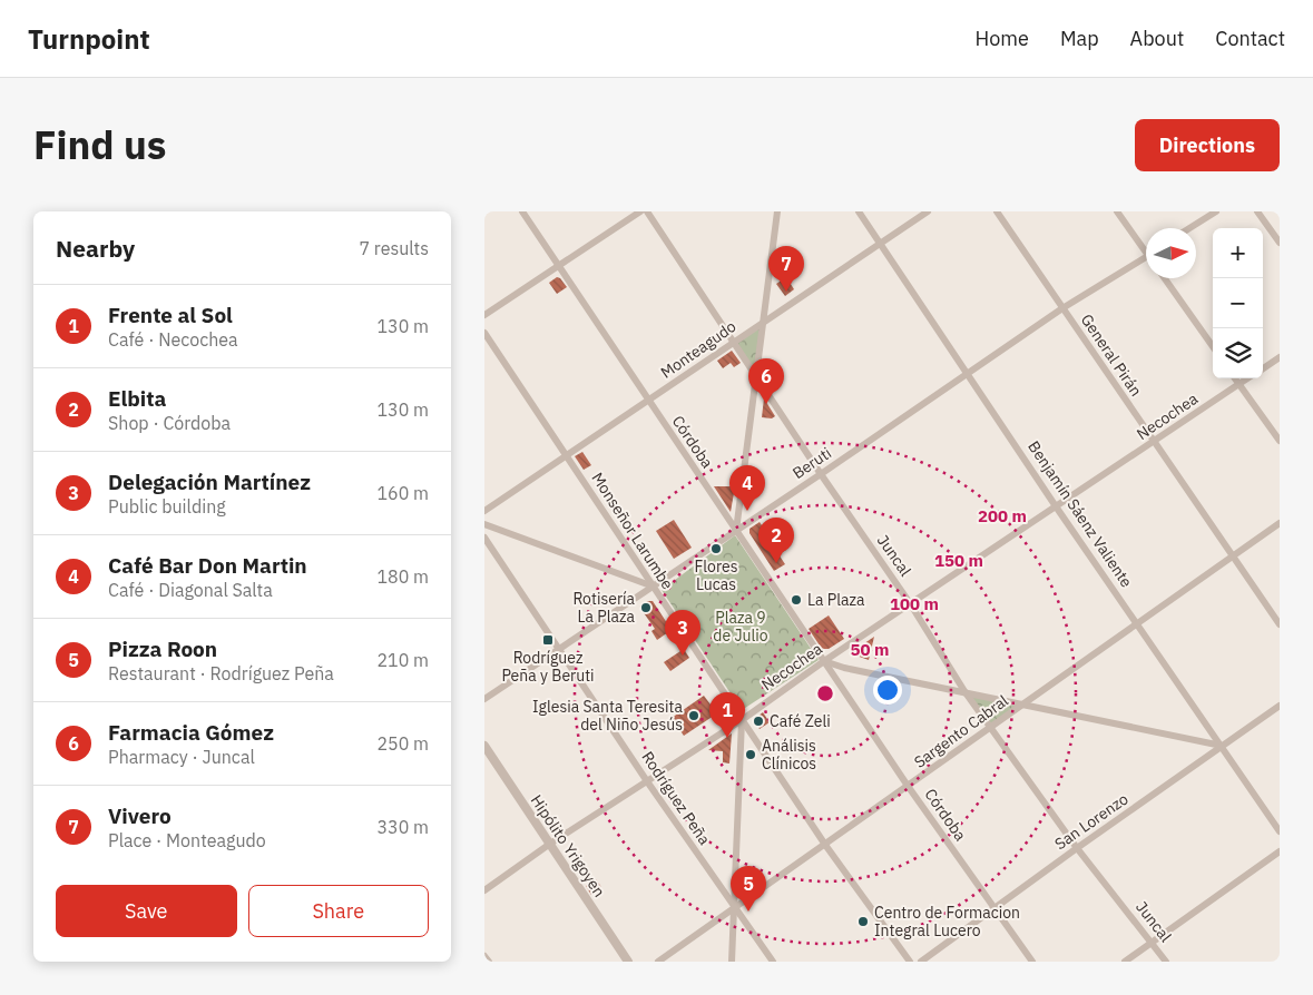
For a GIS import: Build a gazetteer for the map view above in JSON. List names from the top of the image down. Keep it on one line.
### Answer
{"streets":{"street":["Monteagudo","General Pirán","Necochea","Córdoba","Beruti","Benjamín Sáenz Valiente","Monseñor Larumbe","Juncal","Sargento Cabral","Rodríguez Peña","San Lorenzo","Hipólito Yrigoyen"]},"crossings":[["Monteagudo","Córdoba"],["Monteagudo","Benjamín Sáenz Valiente"],["Monteagudo","Monseñor Larumbe"],["Monteagudo","Juncal"],["General Pirán","Necochea"],["General Pirán","Beruti"],["General Pirán","Sargento Cabral"],["Necochea","Córdoba"],["Necochea","Benjamín Sáenz Valiente"],["Necochea","Monseñor Larumbe"],["Necochea","Juncal"],["Necochea","Rodríguez Peña"],["Necochea","Hipólito Yrigoyen"],["Córdoba","Beruti"],["Córdoba","Sargento Cabral"],["Córdoba","San Lorenzo"],["Beruti","Benjamín Sáenz Valiente"],["Beruti","Monseñor Larumbe"],["Beruti","Juncal"],["Beruti","Rodríguez Peña"],["Benjamín Sáenz Valiente","Sargento Cabral"],["Benjamín Sáenz Valiente","San Lorenzo"],["Monseñor Larumbe","Sargento Cabral"],["Juncal","Sargento Cabral"],["Juncal","San Lorenzo"],["Sargento Cabral","Rodríguez Peña"]],"parks":["Plaza 9 de Julio"],"places":{"other":["Flores Lucas","La Plaza","Rotisería La Plaza","Iglesia Santa Teresita del Niño Jesús","Café Zeli","Análisis Clínicos","Centro de Formacion Integral Lucero"],"transit":["Rodríguez Peña y Beruti"]},"north":"right","page":{"header":"Turnpoint","nav":["Home","Map","About","Contact"],"title":"Find us","buttons":["Directions",["Save","Share"]],"heading":["Nearby","7 results"],"map_buttons":["+","−"],"pins":["7","6","4","2","3","1","5"],"list":[{"mark":"1","name":"Frente al Sol","note":"Café · Necochea","value":"130 m"},{"mark":"2","name":"Elbita","note":"Shop · Córdoba","value":"130 m"},{"mark":"3","name":"Delegación Martínez","note":"Public building","value":"160 m"},{"mark":"4","name":"Café Bar Don Martin","note":"Café · Diagonal Salta","value":"180 m"},{"mark":"5","name":"Pizza Roon","note":"Restaurant · Rodríguez Peña","value":"210 m"},{"mark":"6","name":"Farmacia Gómez","note":"Pharmacy · Juncal","value":"250 m"},{"mark":"7","name":"Vivero","note":"Place · Monteagudo","value":"330 m"}]},"rings":["200 m","150 m","100 m","50 m"]}
